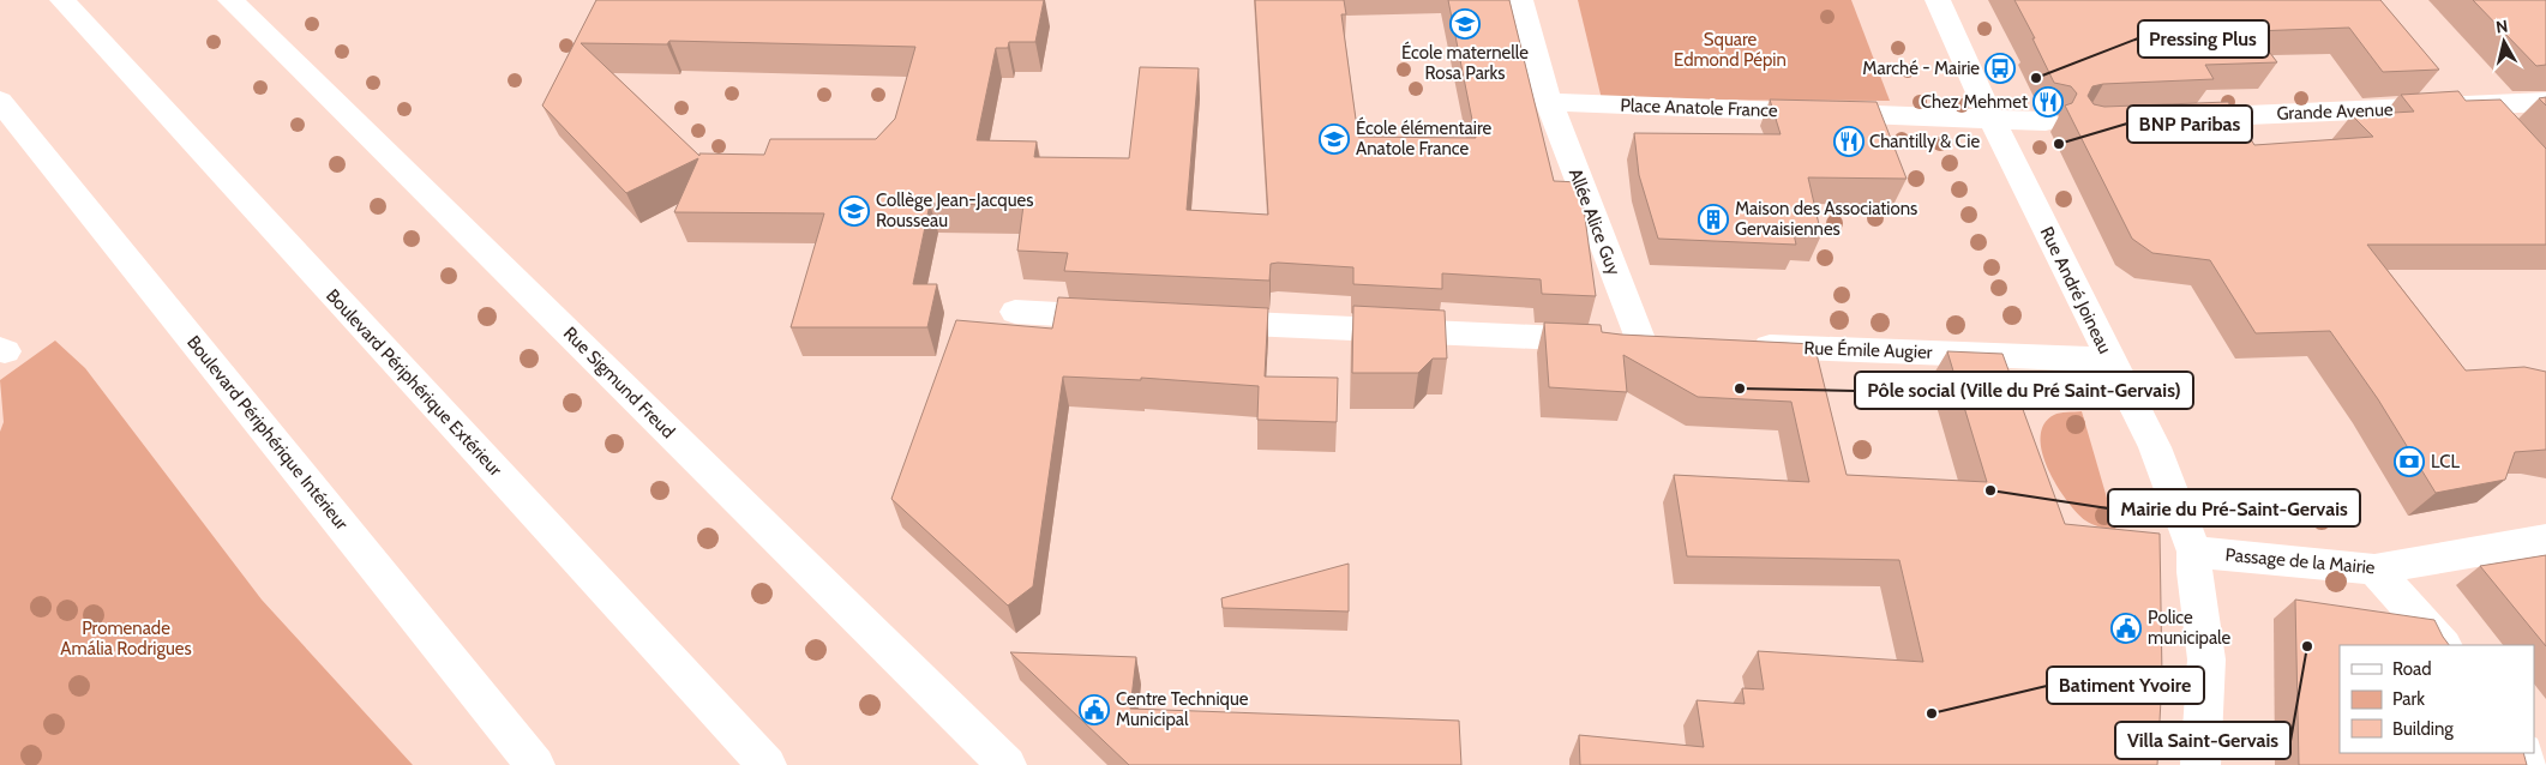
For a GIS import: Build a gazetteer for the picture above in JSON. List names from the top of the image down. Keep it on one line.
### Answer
{"streets":{"main road":["Place Anatole France","Grande Avenue","Allée Alice Guy","Rue André Joineau","Rue Émile Augier","Boulevard Périphérique Extérieur","Rue Sigmund Freud","Boulevard Périphérique Intérieur","Passage de la Mairie"]},"crossings":[["Place Anatole France","Allée Alice Guy"],["Place Anatole France","Rue André Joineau"],["Rue André Joineau","Rue Émile Augier"],["Rue André Joineau","Passage de la Mairie"]],"parks":["Square Edmond Pépin","Promenade Amália Rodrigues"],"places":{"school or university":["École maternelle Rosa Parks","École élémentaire Anatole France","Collège Jean-Jacques Rousseau"],"bus stop":["Marché - Mairie"],"other":["Pressing Plus","BNP Paribas","Pôle social (Ville du Pré Saint-Gervais)","Mairie du Pré-Saint-Gervais","Villa Saint-Gervais","Batiment Yvoire"],"restaurant":["Chez Mehmet","Chantilly & Cie"],"building":["Maison des Associations Gervaisiennes"],"bank":["LCL"],"public building":["Police municipale","Centre Technique Municipal"]},"legend":["Road","Park","Building"],"north":"top"}
